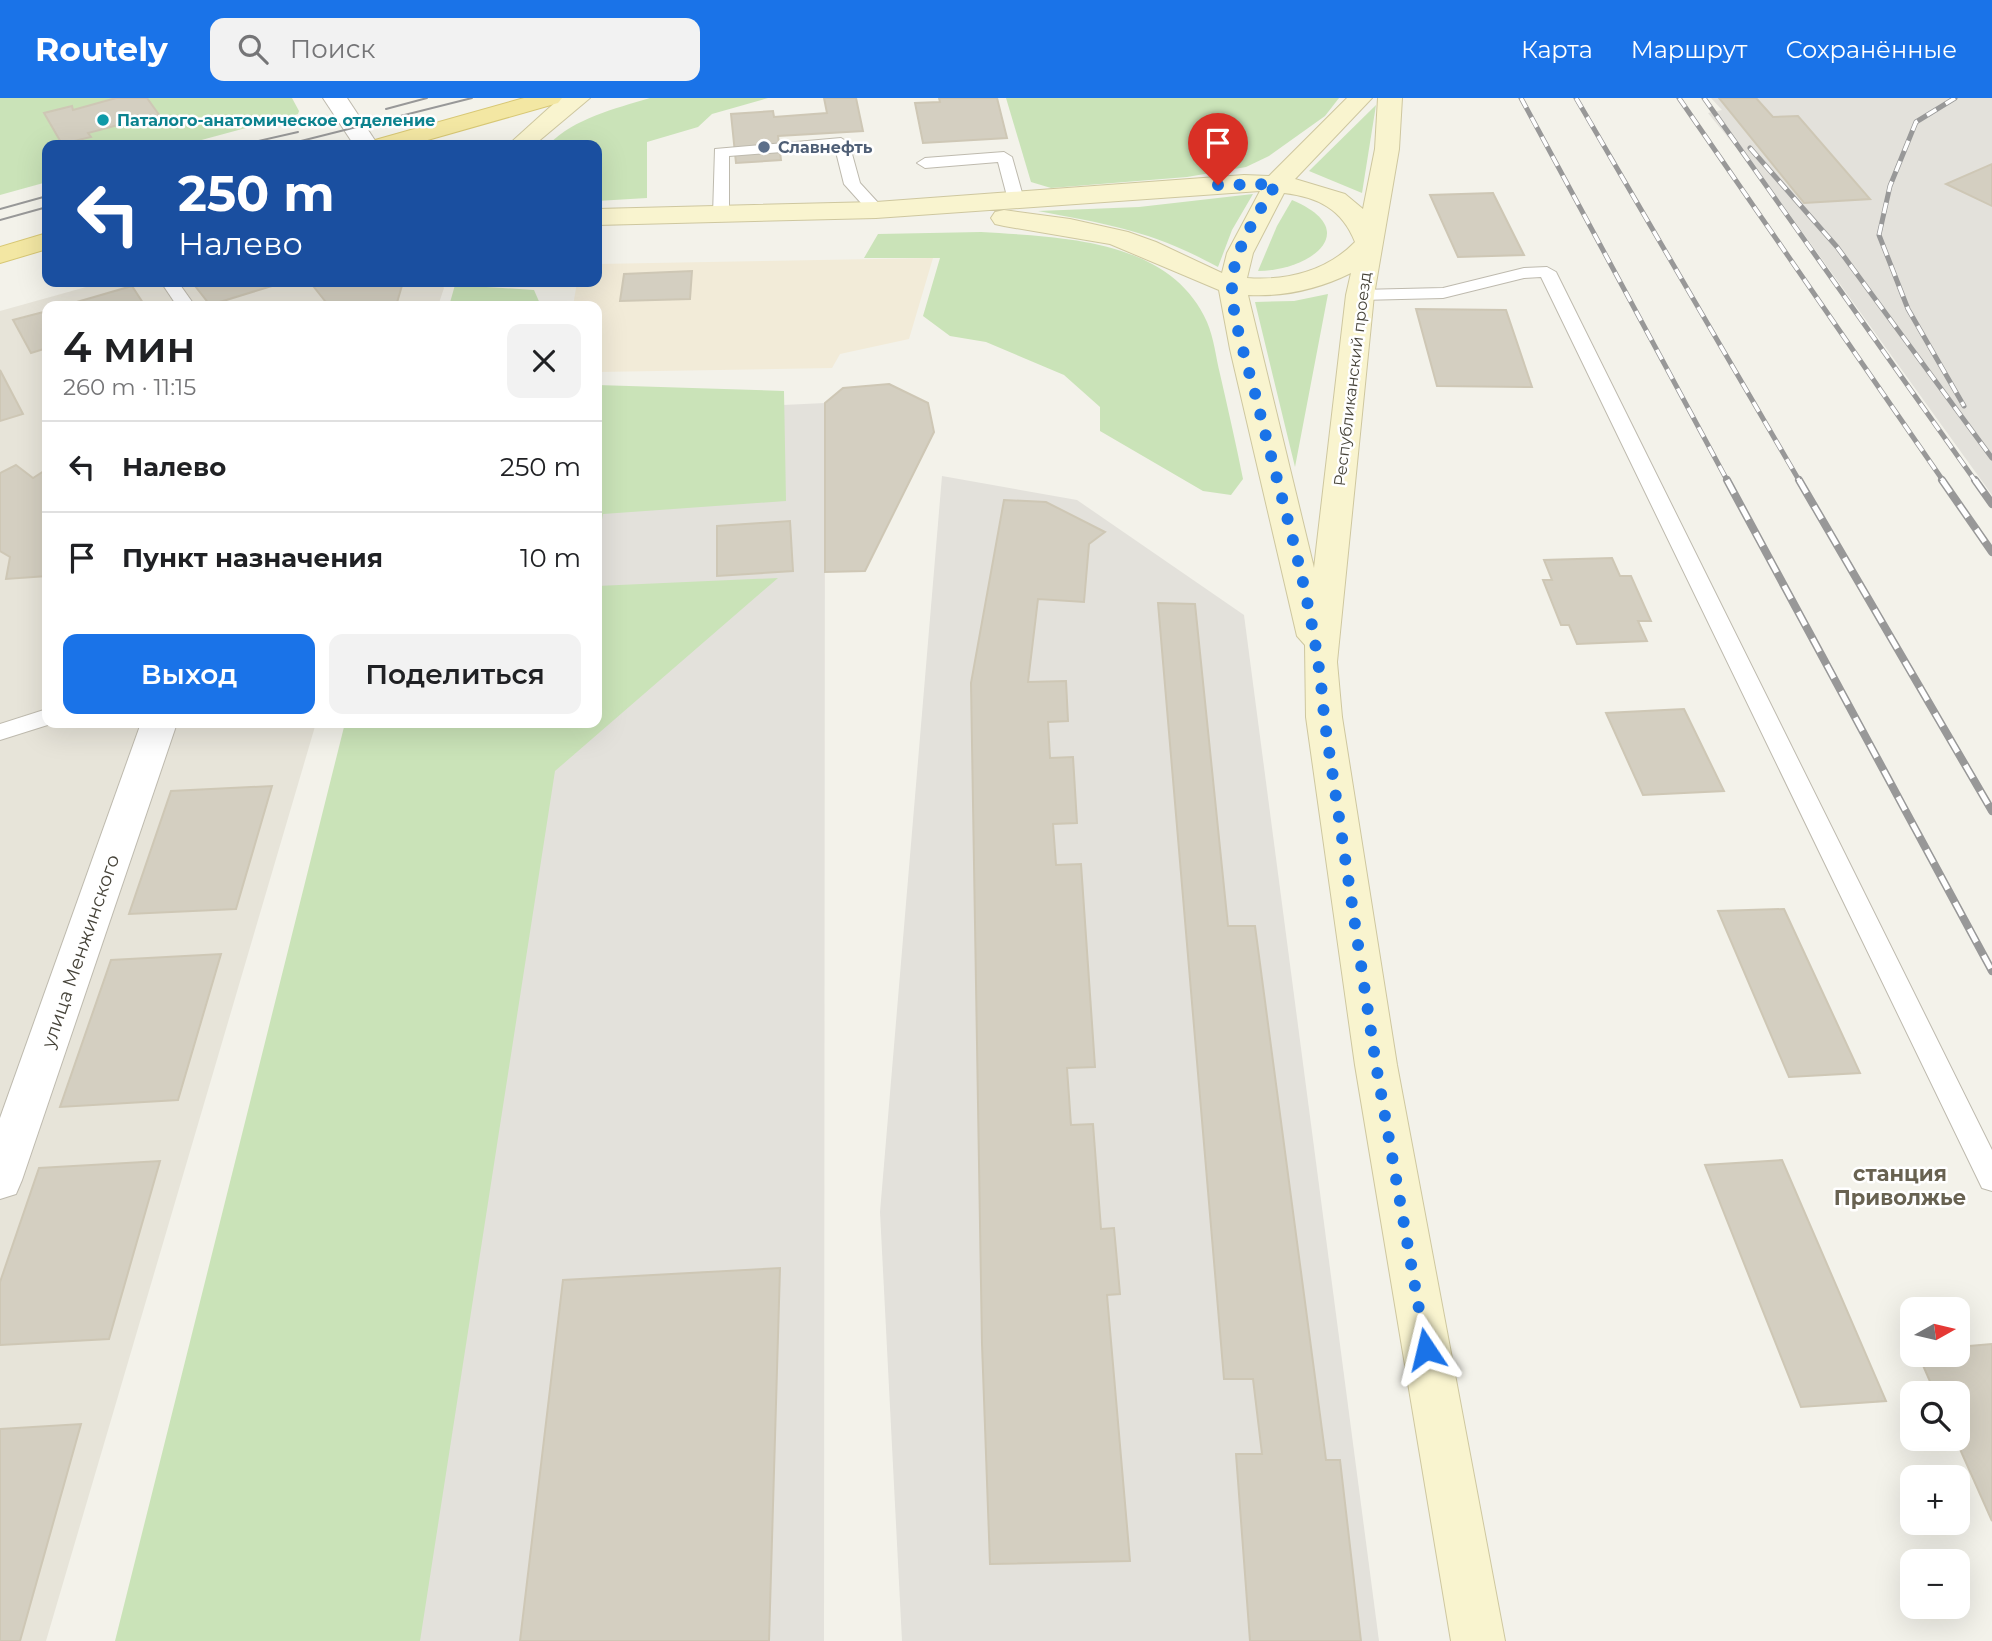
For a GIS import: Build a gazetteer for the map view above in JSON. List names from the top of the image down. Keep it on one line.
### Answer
{"streets":{"main road":["Республиканский проезд"],"street":["улица Менжинского"]},"districts":["станция Приволжье"],"places":["Паталого-анатомическое отделение","Славнефть"],"north":"right","page":{"header":"Routely","search":"Поиск","nav":["Карта","Маршрут","Сохранённые"],"turn":["250 m","Налево"],"heading":["4 мин","260 m · 11:15"],"list":[{"name":"Налево","value":"250 m"},{"name":"Пункт назначения","value":"10 m"}],"buttons":["Выход","Поделиться"],"map_buttons":["+","−"]}}
